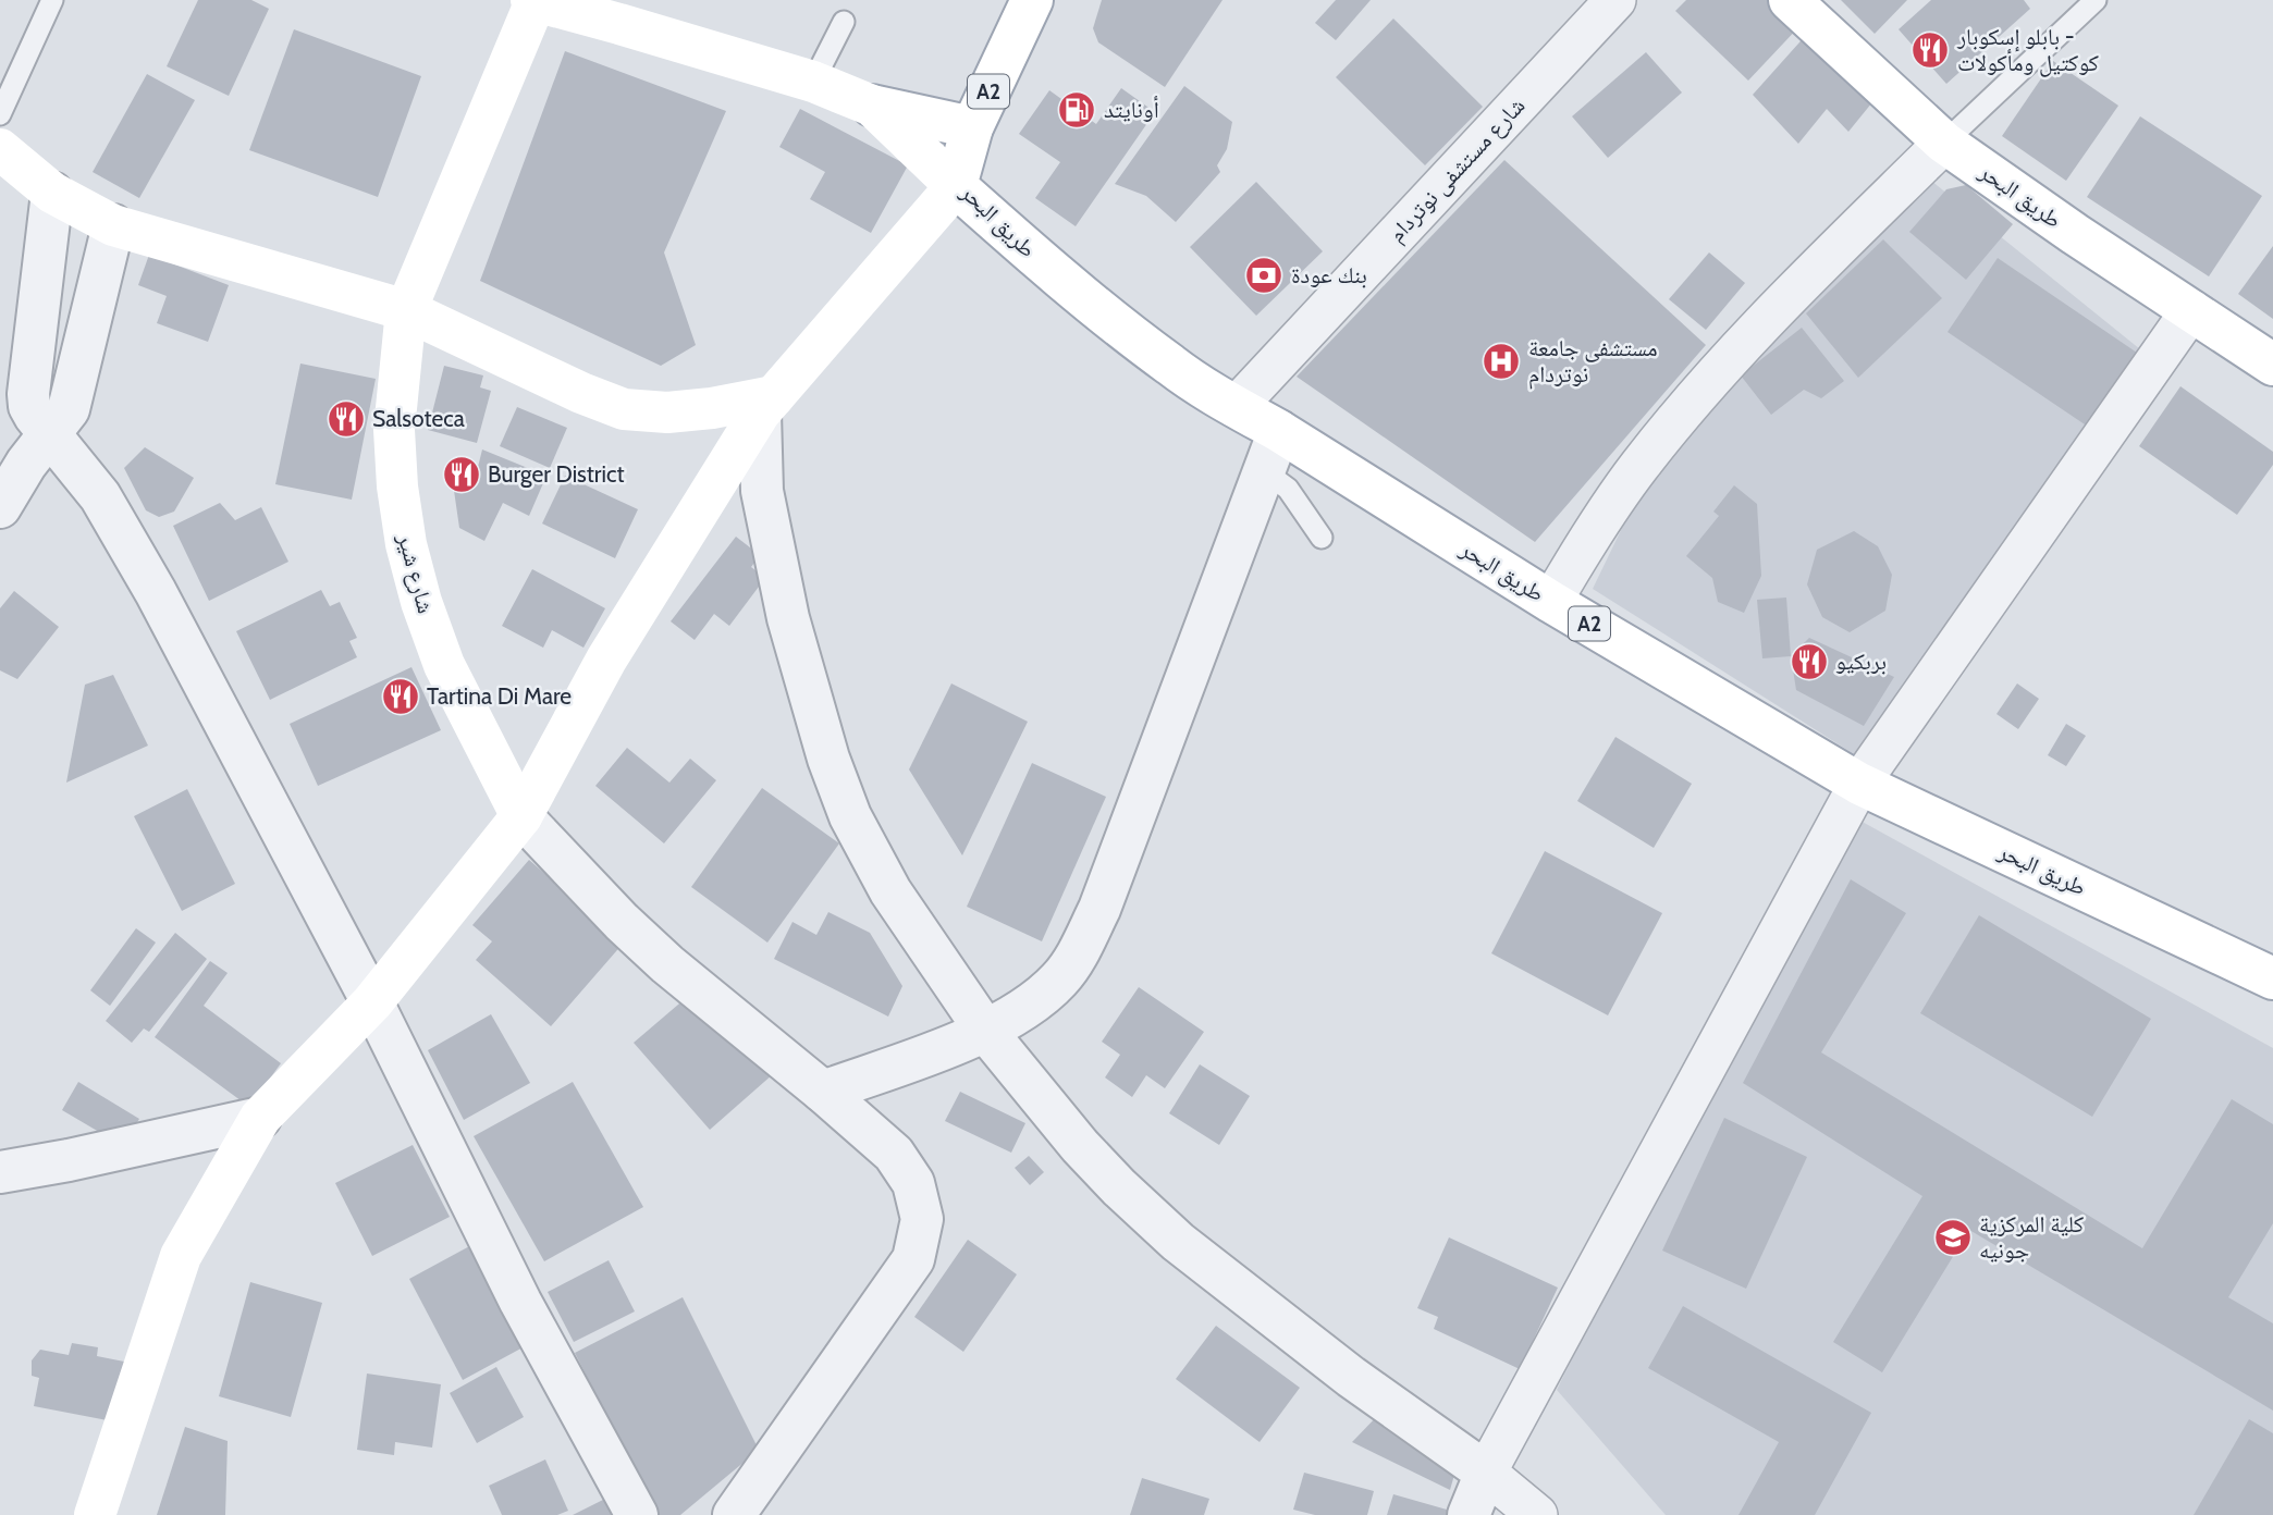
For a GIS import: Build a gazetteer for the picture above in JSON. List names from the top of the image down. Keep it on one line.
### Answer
{"streets":{"main road":["A2","طريق البحر","شارع شير"],"street":["شارع مستشفى نوتردام"]},"crossings":[["شارع مستشفى نوتردام","طريق البحر"]],"places":{"restaurant":["بابلو إسكوبار - كوكتيل ومأكولات","Salsoteca","Burger District","بربكيو","Tartina Di Mare"],"fuel station":["أونايتد"],"bank":["بنك عودة"],"hospital":["مستشفى جامعة نوتردام"],"school or university":["كلية المركزية جونيه"]}}
